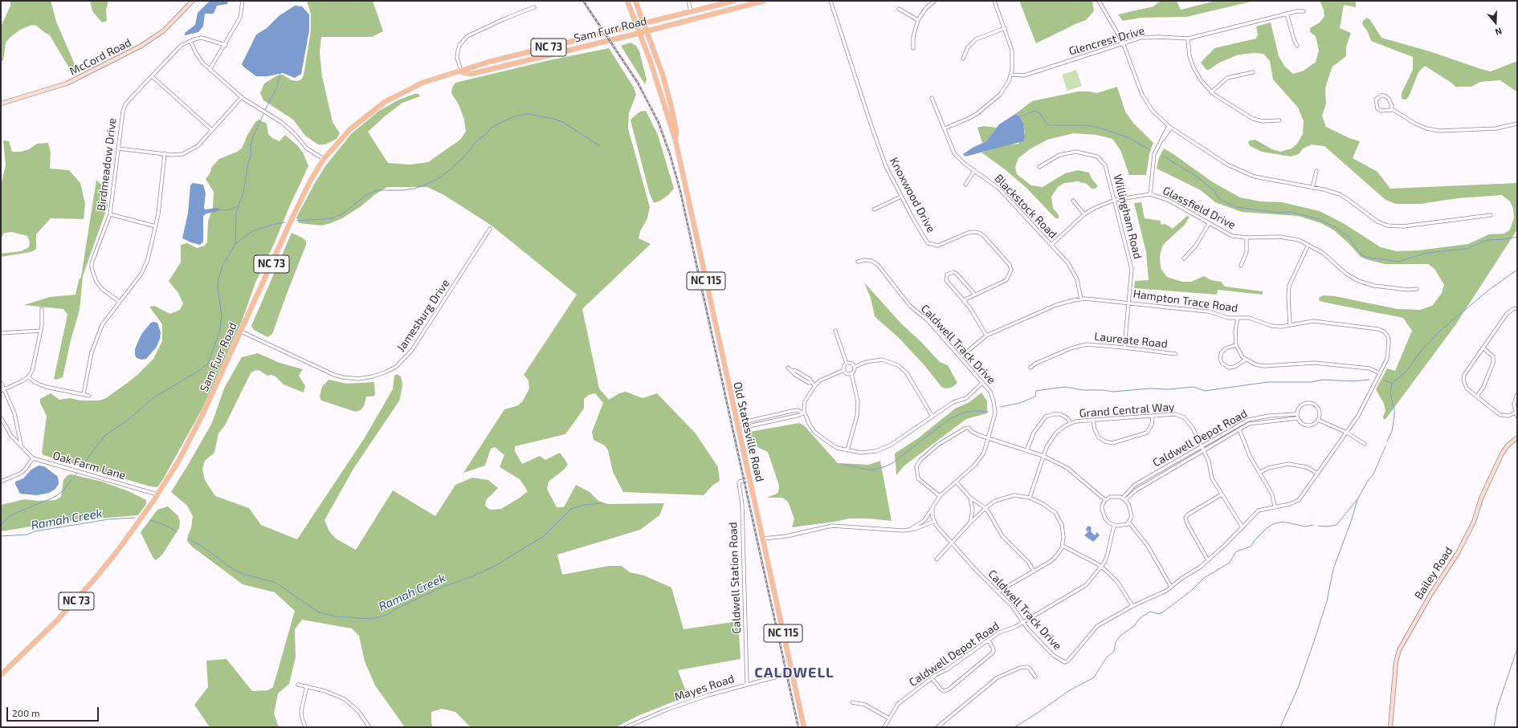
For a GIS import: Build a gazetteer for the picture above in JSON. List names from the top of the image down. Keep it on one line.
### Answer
{"streets":{"main road":["Sam Furr Road","NC 73","NC 115","Old Statesville Road"],"street":["Glencrest Drive","McCord Road","Birdmeadow Drive","Knoxwood Drive","Blackstock Road","Glassfield Drive","Willingham Road","Hampton Trace Road","Jamesburg Drive","Laureate Road","Caldwell Track Drive","Grand Central Way","Caldwell Depot Road","Oak Farm Lane","Bailey Road","Caldwell Station Road","Mayes Road"]},"crossings":[["Sam Furr Road","Jamesburg Drive"],["Sam Furr Road","Old Statesville Road"],["Sam Furr Road","Oak Farm Lane"],["Blackstock Road","Glassfield Drive"],["Blackstock Road","Hampton Trace Road"],["Glassfield Drive","Willingham Road"],["Willingham Road","Hampton Trace Road"],["Willingham Road","Laureate Road"],["Hampton Trace Road","Caldwell Track Drive"],["Hampton Trace Road","Grand Central Way"],["Caldwell Track Drive","Caldwell Depot Road"],["Grand Central Way","Caldwell Depot Road"],["Old Statesville Road","Caldwell Station Road"],["Old Statesville Road","Mayes Road"],["Caldwell Station Road","Mayes Road"]],"districts":["CALDWELL"],"water":["Ramah Creek"],"scale_bar":"200 m","north":"bottom"}
